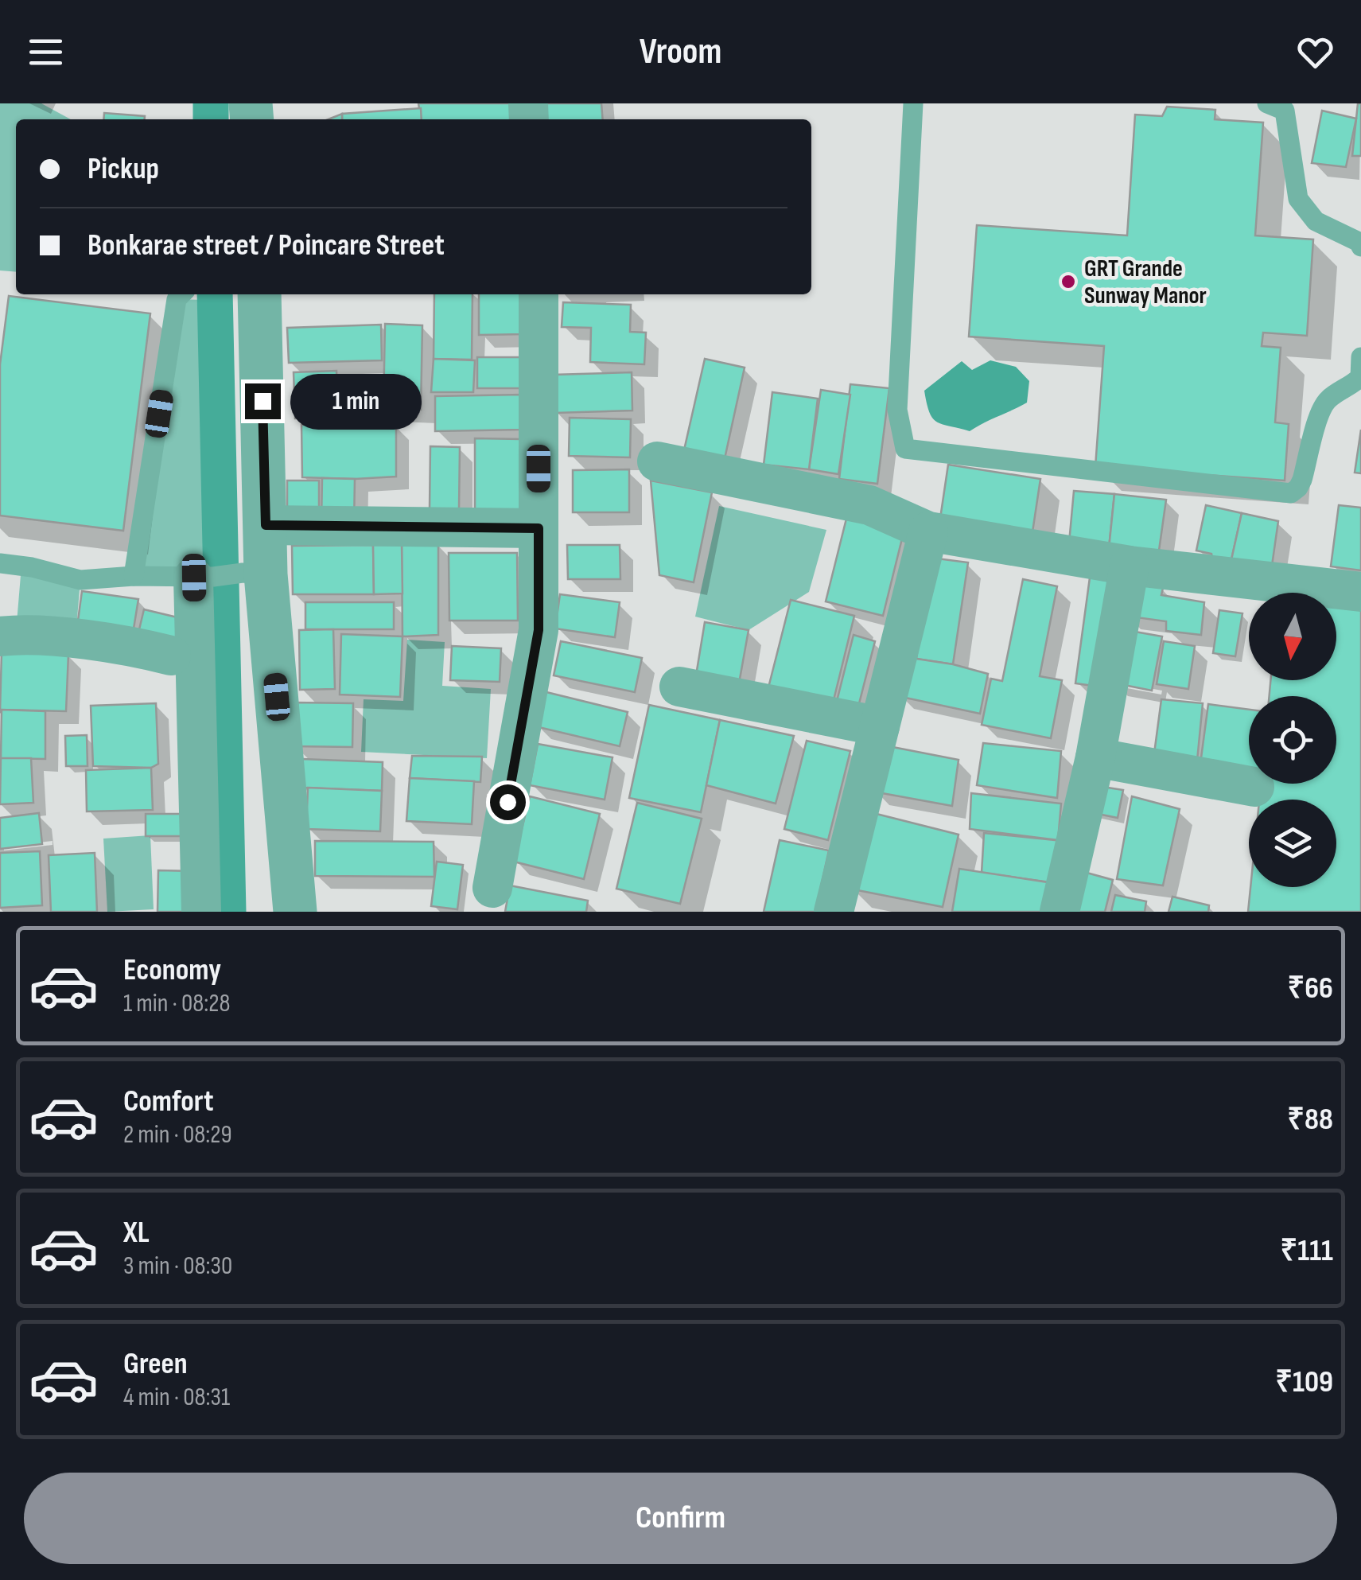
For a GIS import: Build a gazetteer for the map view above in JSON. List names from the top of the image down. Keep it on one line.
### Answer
{"places":["GRT Grande Sunway Manor"],"north":"bottom","page":{"header":"Vroom","banner":["Pickup","Bonkarae street / Poincare Street"],"bubble":"1 min","list":[{"name":"Economy","note":"1 min · 08:28","value":"₹66"},{"name":"Comfort","note":"2 min · 08:29","value":"₹88"},{"name":"XL","note":"3 min · 08:30","value":"₹111"},{"name":"Green","note":"4 min · 08:31","value":"₹109"}],"buttons":"Confirm"}}
